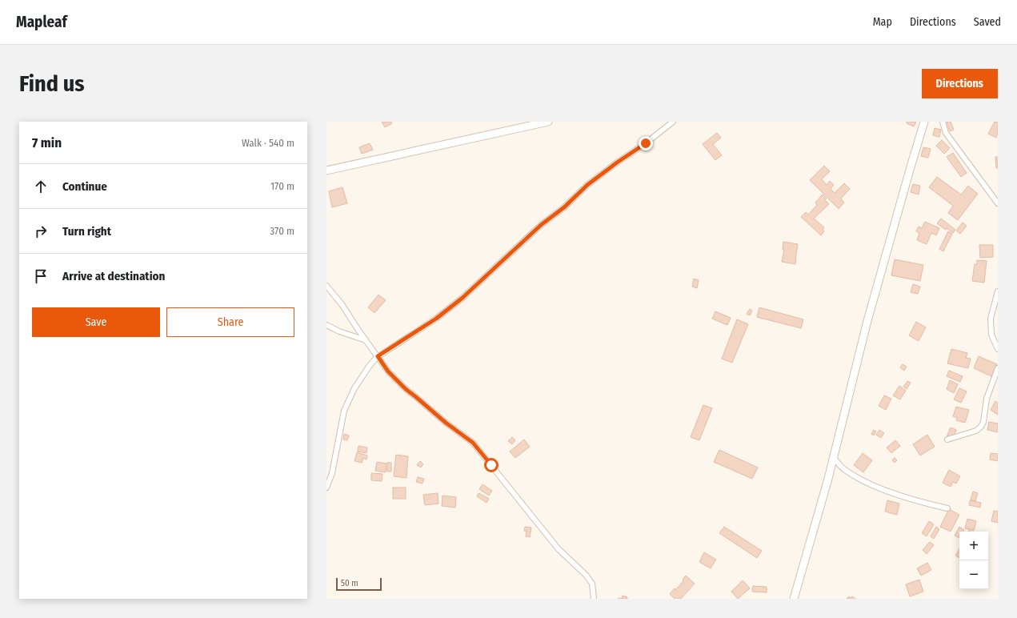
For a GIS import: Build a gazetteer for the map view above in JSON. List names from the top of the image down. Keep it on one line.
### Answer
{"scale_bar":"50 m","page":{"header":"Mapleaf","nav":["Map","Directions","Saved"],"buttons":["Directions",["Save","Share"]],"title":"Find us","heading":["7 min","Walk · 540 m"],"list":[["Continue","170 m"],["Turn right","370 m"],"Arrive at destination"],"map_buttons":["+","−"],"scale":"50 m"}}
